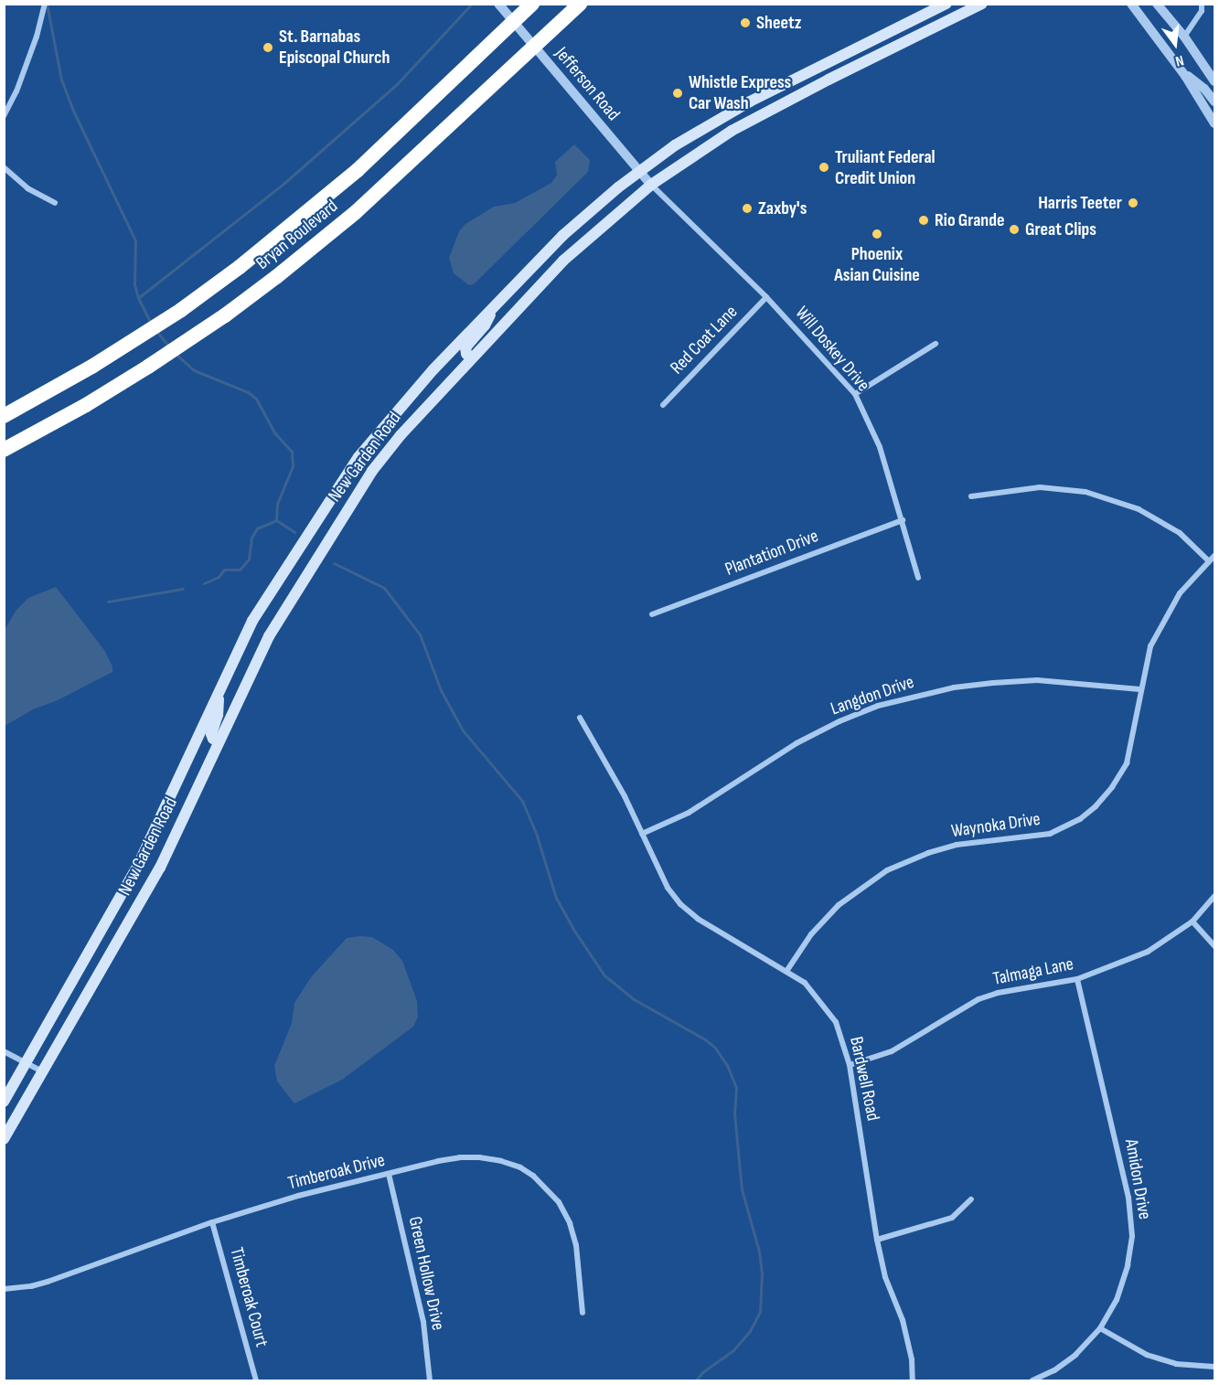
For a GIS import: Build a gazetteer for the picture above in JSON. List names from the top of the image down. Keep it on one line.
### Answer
{"streets":{"highway":["Bryan Boulevard"],"main road":["New Garden Road"],"street":["Jefferson Road","Red Coat Lane","Will Doskey Drive","Plantation Drive","Langdon Drive","Waynoka Drive","Talmaga Lane","Bardwell Road","Timberoak Drive","Amidon Drive","Green Hollow Drive","Timberoak Court"]},"crossings":[["Jefferson Road","Will Doskey Drive"],["Jefferson Road","New Garden Road"],["Red Coat Lane","Will Doskey Drive"],["Will Doskey Drive","New Garden Road"],["Will Doskey Drive","Plantation Drive"],["Langdon Drive","Waynoka Drive"],["Langdon Drive","Bardwell Road"],["Waynoka Drive","Bardwell Road"],["Talmaga Lane","Bardwell Road"],["Talmaga Lane","Amidon Drive"],["Timberoak Drive","Green Hollow Drive"],["Timberoak Drive","Timberoak Court"]],"places":["Sheetz","St. Barnabas Episcopal Church","Whistle Express Car Wash","Truliant Federal Credit Union","Harris Teeter","Zaxby's","Rio Grande","Great Clips","Phoenix Asian Cuisine"],"north":"bottom"}
